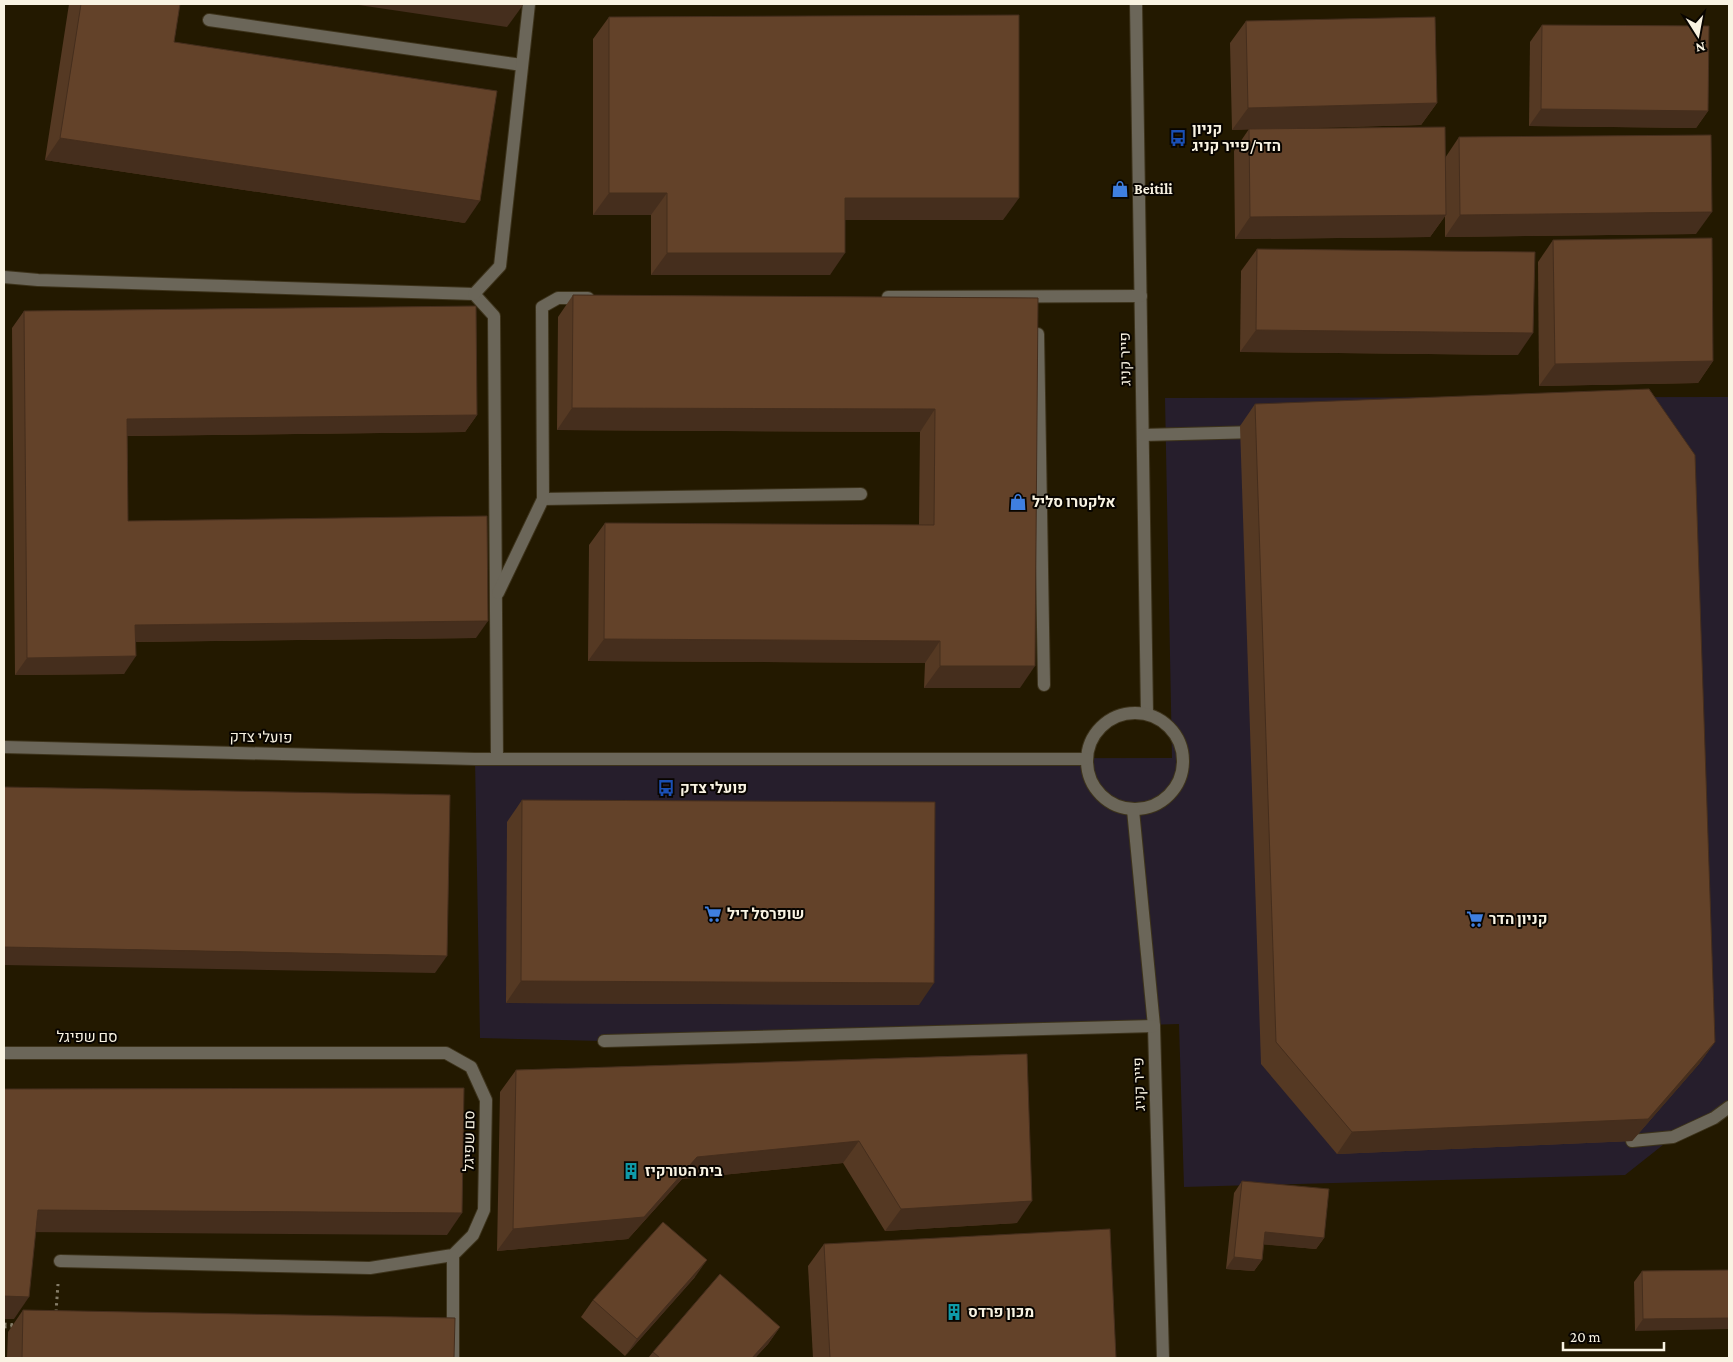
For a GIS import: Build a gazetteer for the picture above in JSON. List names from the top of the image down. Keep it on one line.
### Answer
{"streets":{"street":["פייר קניג","פועלי צדק","סם שפיגל"]},"crossings":[["פייר קניג","פועלי צדק"]],"places":{"bus stop":["קניון הדר/פייר קניג","פועלי צדק"],"shop":["Beitili","אלקטרו סליל"],"supermarket":["שופרסל דיל","קניון הדר"],"building":["בית הטורקיז","מכון פרדס"]},"scale_bar":"20 m","north":"bottom"}
